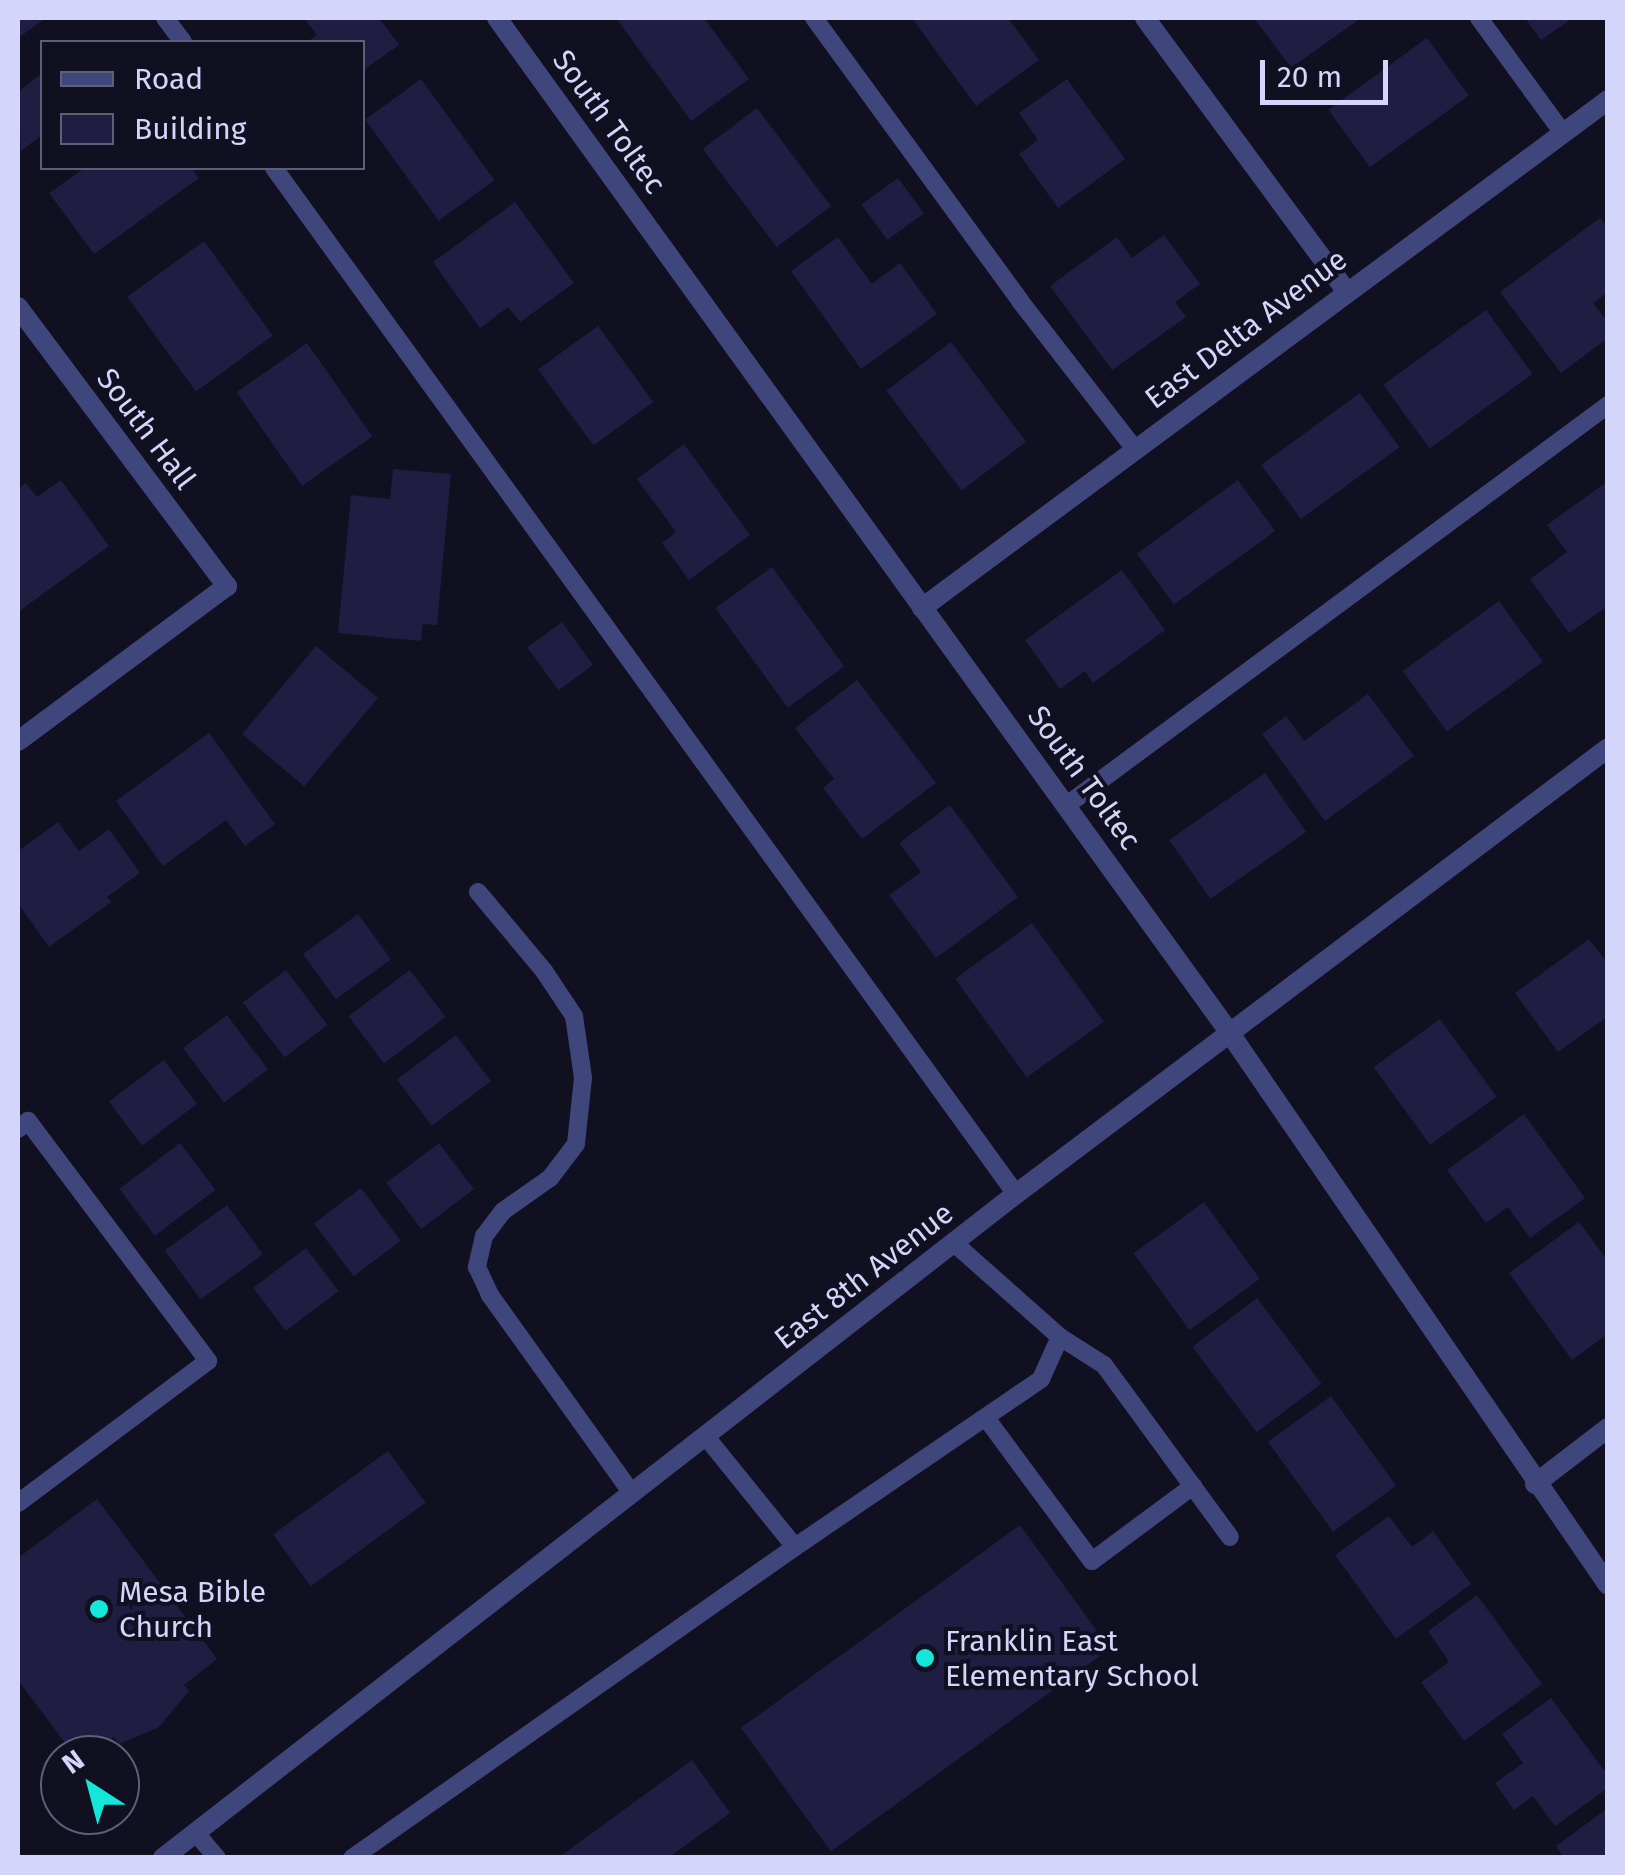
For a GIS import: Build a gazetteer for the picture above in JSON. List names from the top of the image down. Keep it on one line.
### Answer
{"streets":{"street":["South Toltec","East Delta Avenue","South Hall","East 8th Avenue"]},"crossings":[["South Toltec","East Delta Avenue"],["South Toltec","East 8th Avenue"]],"places":["Mesa Bible Church","Franklin East Elementary School"],"legend":["Road","Building"],"scale_bar":"20 m","north":"top left"}
